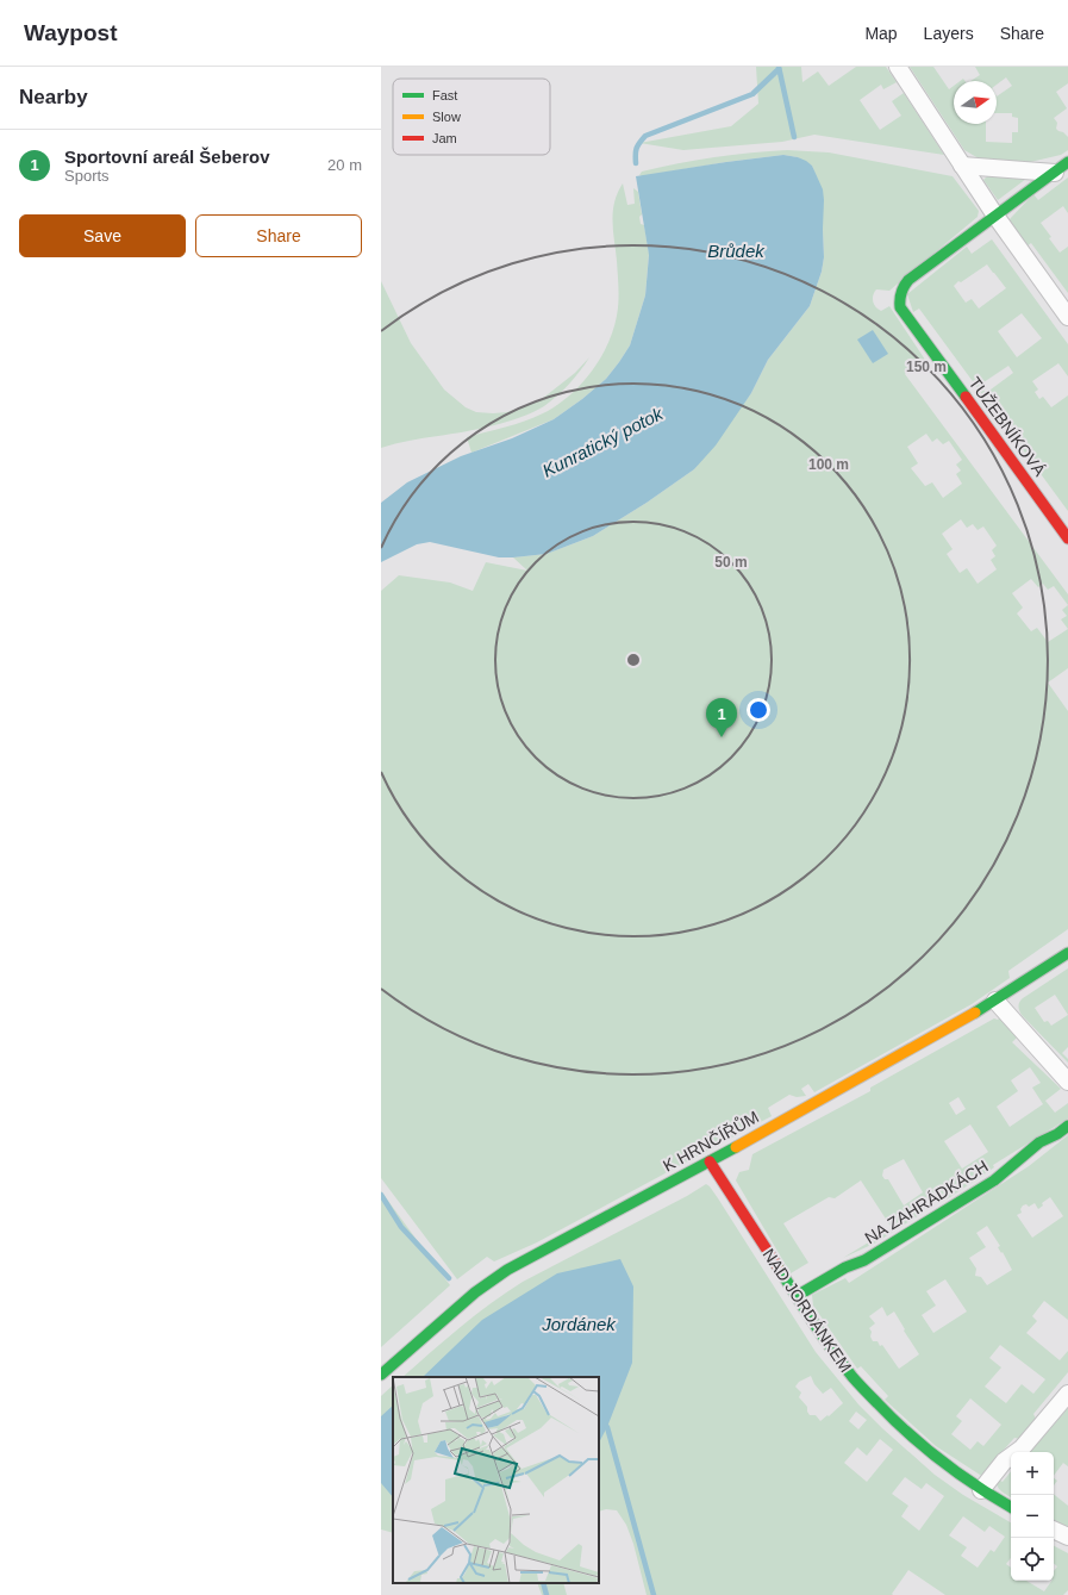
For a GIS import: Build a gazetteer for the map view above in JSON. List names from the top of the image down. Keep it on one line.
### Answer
{"streets":{"street":["TUŽEBNÍKOVÁ","K HRNČÍŘŮM","NA ZAHRÁDKÁCH","NAD JORDÁNKEM"]},"crossings":[["K HRNČÍŘŮM","NAD JORDÁNKEM"],["NA ZAHRÁDKÁCH","NAD JORDÁNKEM"]],"water":["Brůdek","Kunratický potok","Jordánek"],"legend":["Fast","Slow","Jam"],"north":"right","page":{"header":"Waypost","nav":["Map","Layers","Share"],"heading":"Nearby","list":[{"mark":"1","name":"Sportovní areál Šeberov","note":"Sports","value":"20 m"}],"buttons":["Save","Share"],"pins":"1","map_buttons":["+","−"]},"rings":["150 m","100 m","50 m"]}
